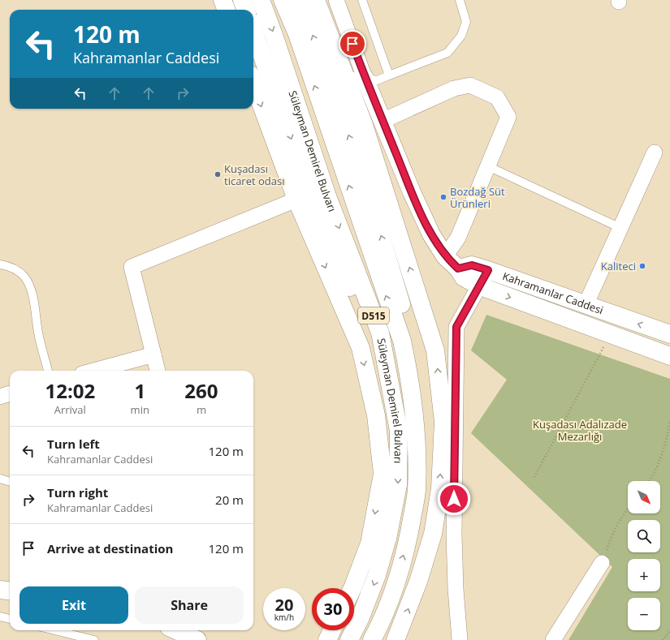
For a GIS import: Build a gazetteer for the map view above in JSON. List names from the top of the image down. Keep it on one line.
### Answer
{"streets":{"main road":["Süleyman Demirel Bulvarı","Kahramanlar Caddesi","D515"]},"parks":["Kuşadası Adalızade Mezarlığı"],"places":["Kuşadası ticaret odası","Bozdağ Süt Ürünleri","Kaliteci"],"north":"bottom right","page":{"turn":["120 m","Kahramanlar Caddesi"],"eta":["12:02","Arrival","1","min","260","m"],"list":[{"name":"Turn left","note":"Kahramanlar Caddesi","value":"120 m"},{"name":"Turn right","note":"Kahramanlar Caddesi","value":"20 m"},{"name":"Arrive at destination","value":"120 m"}],"map_buttons":["+","−"],"buttons":["Exit","Share"],"speed":"20 km/h","limit":"30"}}
